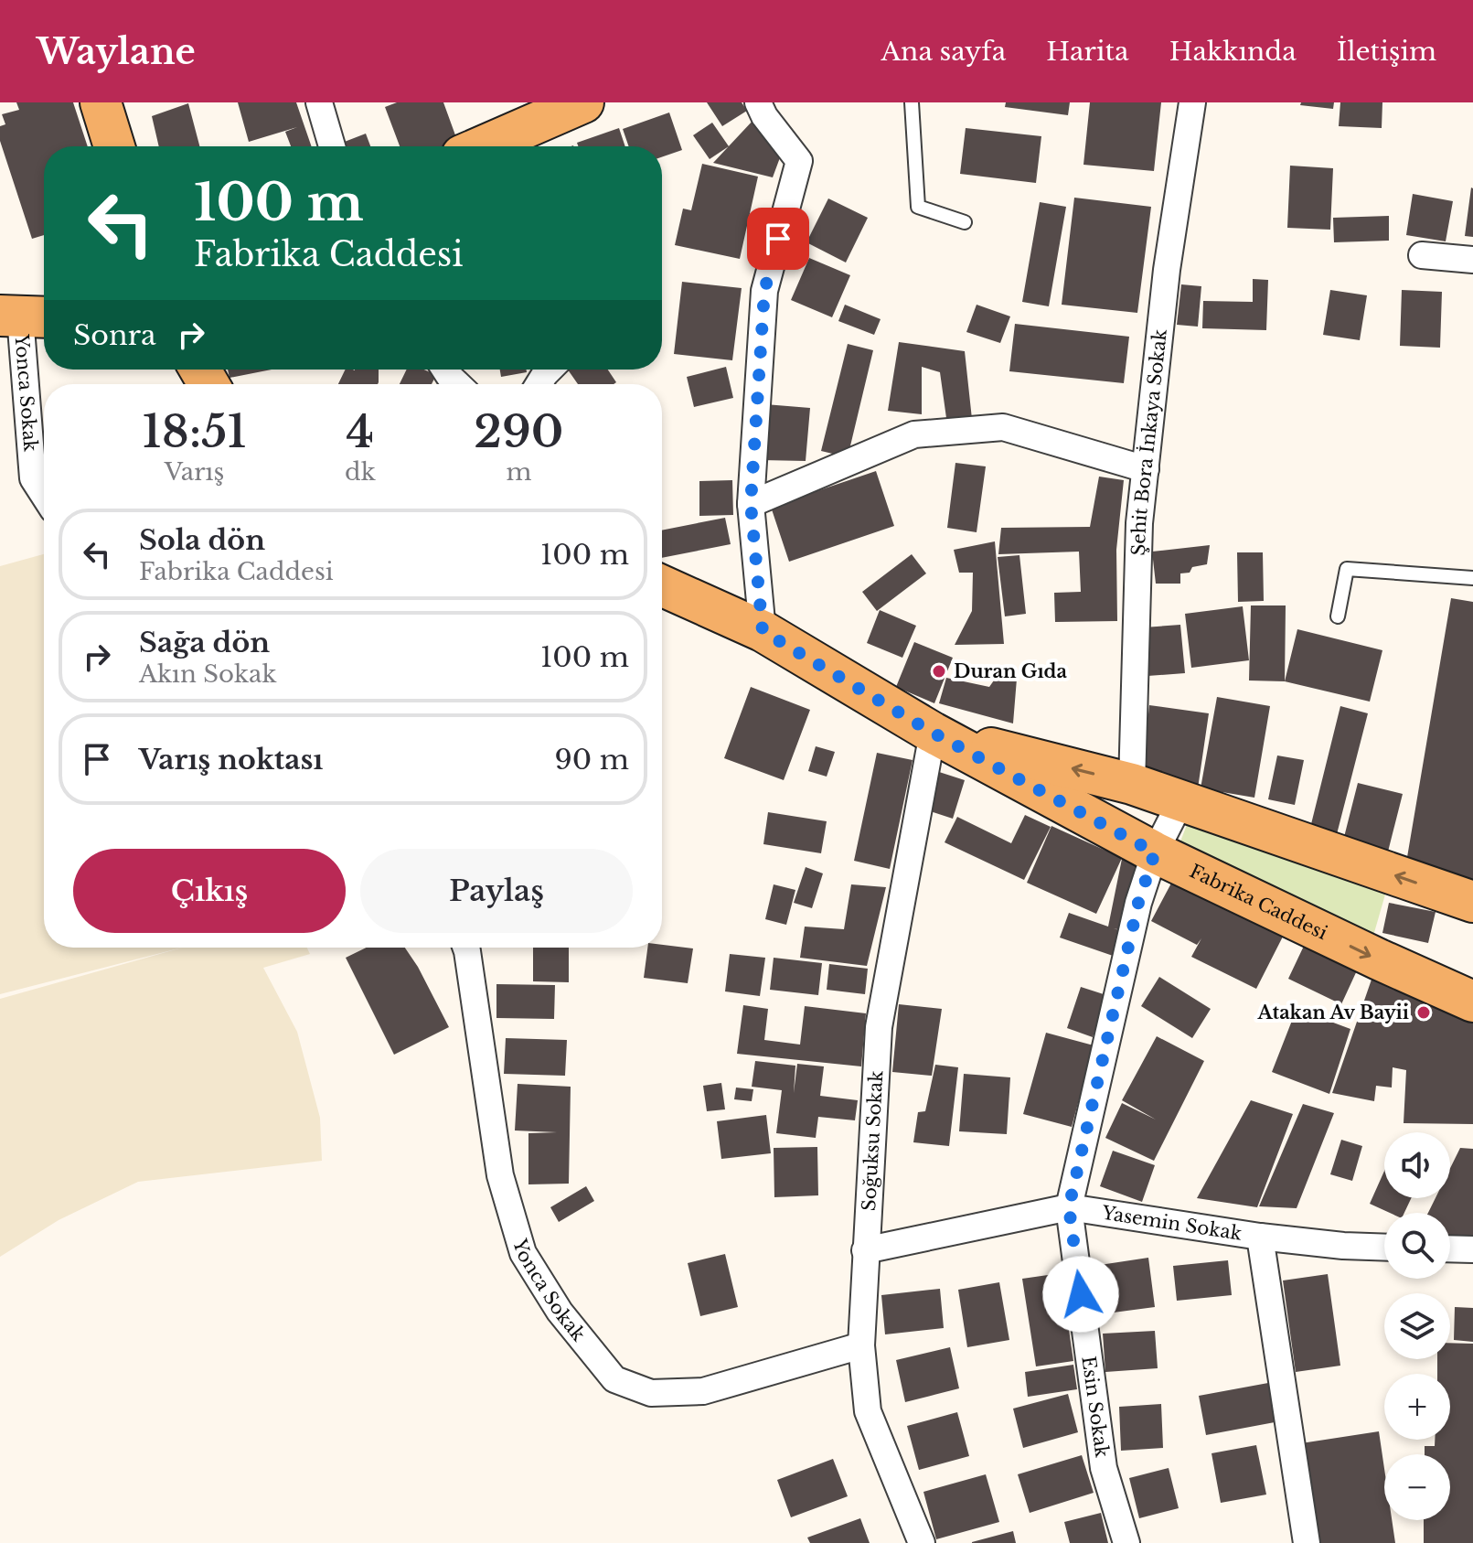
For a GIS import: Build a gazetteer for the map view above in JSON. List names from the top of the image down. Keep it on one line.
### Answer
{"streets":{"main road":["Fabrika Caddesi"],"street":["Yonca Sokak","Şehit Bora İnkaya Sokak","Soğuksu Sokak","Yasemin Sokak","Esin Sokak"]},"crossings":[["Yonca Sokak","Soğuksu Sokak"],["Şehit Bora İnkaya Sokak","Fabrika Caddesi"],["Fabrika Caddesi","Soğuksu Sokak"],["Fabrika Caddesi","Esin Sokak"],["Soğuksu Sokak","Yasemin Sokak"],["Yasemin Sokak","Esin Sokak"]],"places":["Duran Gıda","Atakan Av Bayii"],"page":{"header":"Waylane","nav":["Ana sayfa","Harita","Hakkında","İletişim"],"turn":["100 m","Fabrika Caddesi"],"then":"Sonra","eta":["18:51","Varış","4","dk","290","m"],"list":[{"name":"Sola dön","note":"Fabrika Caddesi","value":"100 m"},{"name":"Sağa dön","note":"Akın Sokak","value":"100 m"},{"name":"Varış noktası","value":"90 m"}],"buttons":["Çıkış","Paylaş"],"map_buttons":["+","−"]}}
